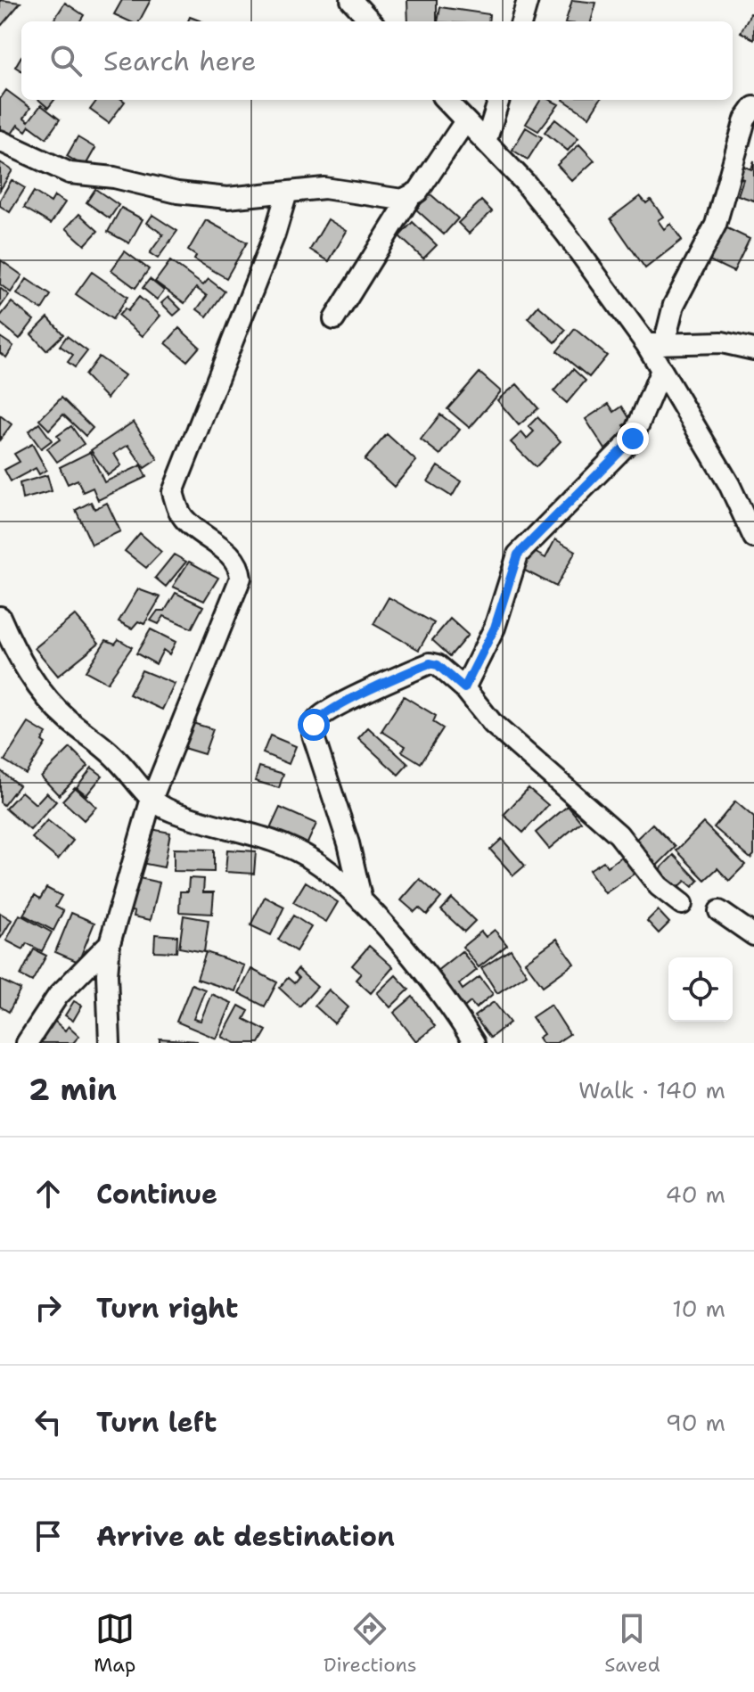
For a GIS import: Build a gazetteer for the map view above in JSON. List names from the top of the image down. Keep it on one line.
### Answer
{"page":{"search":"Search here","heading":["2 min","Walk · 140 m"],"list":[["Continue","40 m"],["Turn right","10 m"],["Turn left","90 m"],"Arrive at destination"],"nav":["Map","Directions","Saved"]}}
